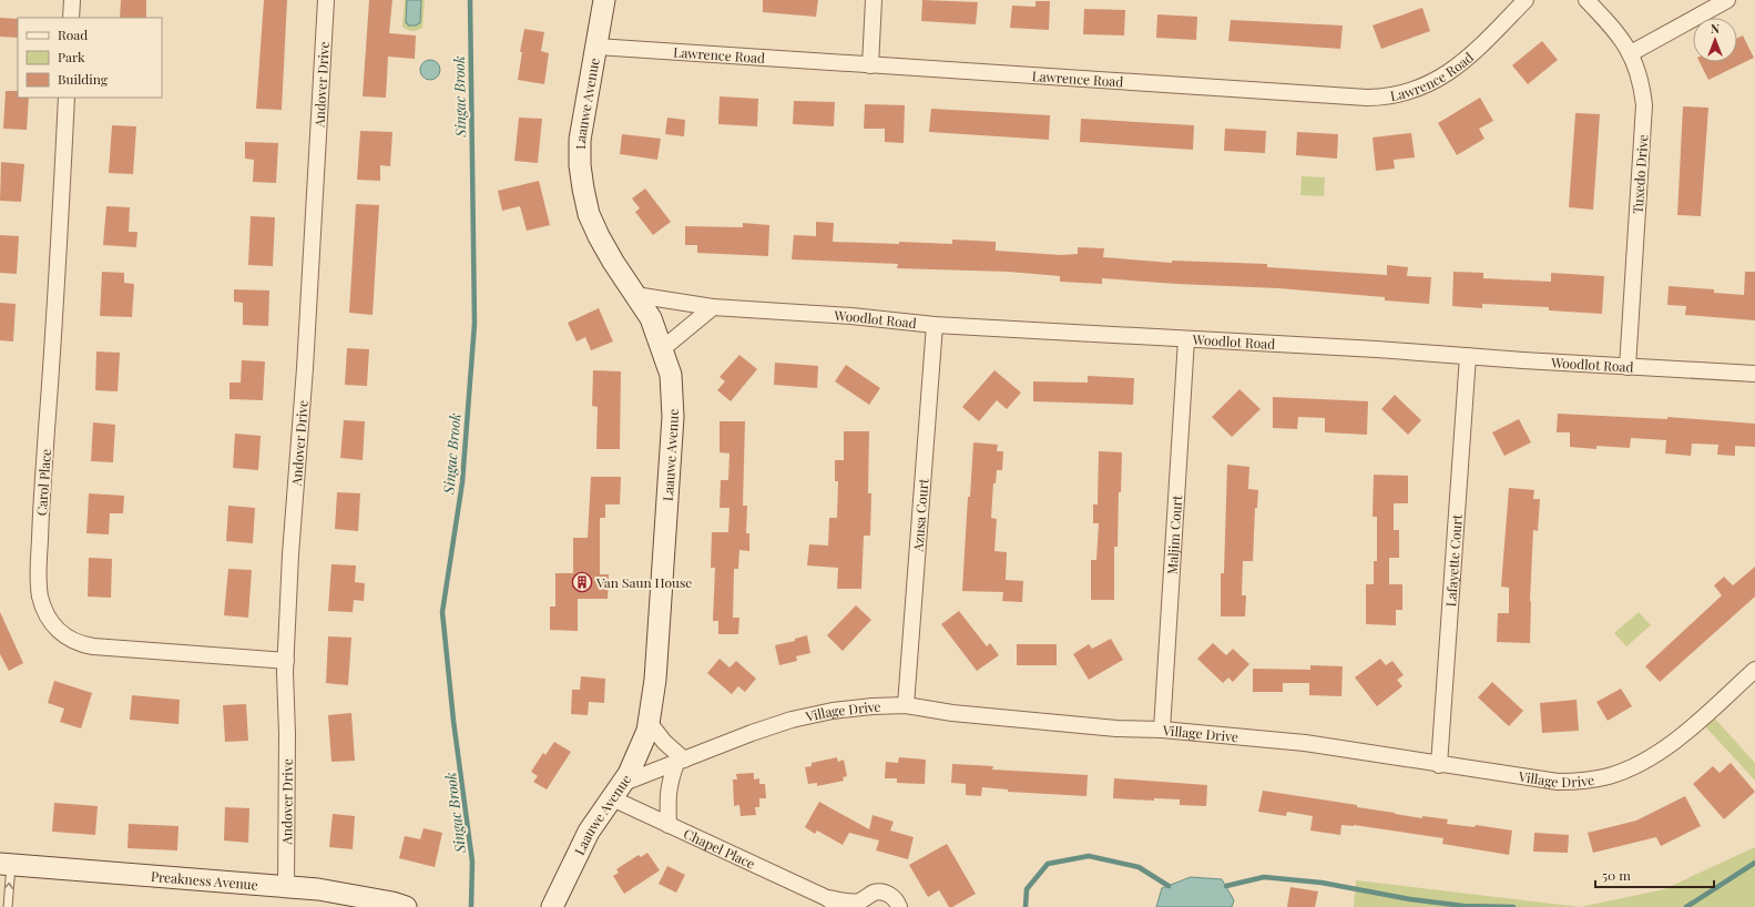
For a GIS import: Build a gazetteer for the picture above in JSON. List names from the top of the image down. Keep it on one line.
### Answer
{"streets":{"street":["Lawrence Road","Andover Drive","Laauwe Avenue","Tuxedo Drive","Woodlot Road","Carol Place","Azusa Court","Maljim Court","Lafayette Court","Village Drive","Chapel Place","Preakness Avenue"]},"crossings":[["Lawrence Road","Laauwe Avenue"],["Andover Drive","Carol Place"],["Andover Drive","Preakness Avenue"],["Laauwe Avenue","Woodlot Road"],["Laauwe Avenue","Village Drive"],["Laauwe Avenue","Chapel Place"],["Tuxedo Drive","Woodlot Road"],["Woodlot Road","Azusa Court"],["Woodlot Road","Maljim Court"],["Woodlot Road","Lafayette Court"],["Azusa Court","Village Drive"],["Maljim Court","Village Drive"],["Lafayette Court","Village Drive"],["Village Drive","Chapel Place"]],"water":["Singac Brook"],"places":{"building":["Van Saun House"]},"legend":["Road","Park","Building"],"scale_bar":"50 m","north":"top"}
